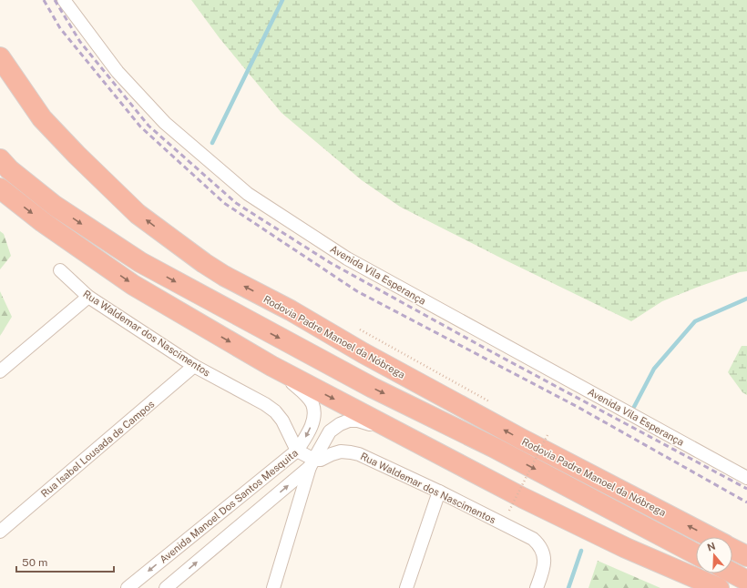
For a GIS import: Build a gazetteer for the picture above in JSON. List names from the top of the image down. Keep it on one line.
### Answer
{"streets":{"highway":["Rodovia Padre Manoel da Nóbrega"],"street":["Avenida Vila Esperança","Rua Waldemar dos Nascimentos","Rua Isabel Lousada de Campos","Avenida Manoel Dos Santos Mesquita"]},"crossings":[["Rua Waldemar dos Nascimentos","Rua Isabel Lousada de Campos"],["Rua Waldemar dos Nascimentos","Avenida Manoel Dos Santos Mesquita"]],"scale_bar":"50 m","north":"top"}
